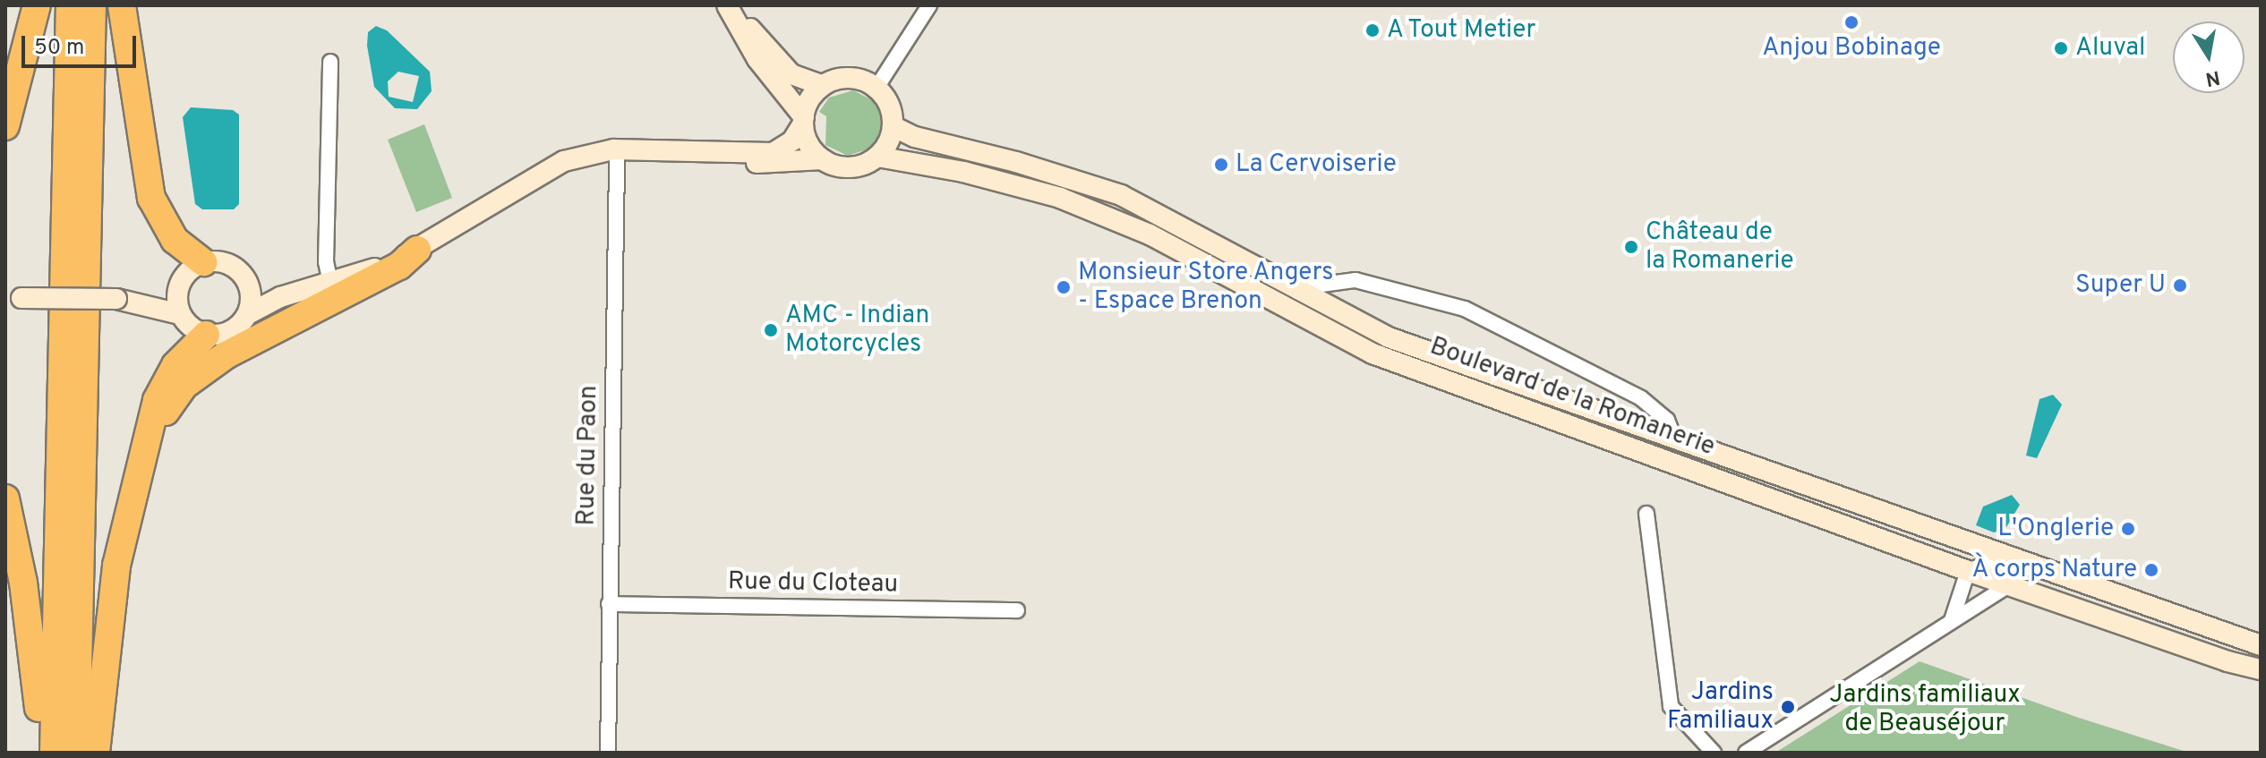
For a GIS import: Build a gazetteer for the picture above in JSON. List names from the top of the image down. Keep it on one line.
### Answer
{"streets":{"street":["Boulevard de la Romanerie","Rue du Paon","Rue du Cloteau"]},"crossings":[["Rue du Paon","Rue du Cloteau"]],"parks":["Jardins familiaux de Beauséjour"],"places":["Anjou Bobinage","A Tout Metier","Aluval","La Cervoiserie","Château de la Romanerie","Super U","Monsieur Store Angers - Espace Brenon","AMC - Indian Motorcycles","L'Onglerie","À corps Nature","Jardins Familiaux"],"scale_bar":"50 m","north":"bottom"}
